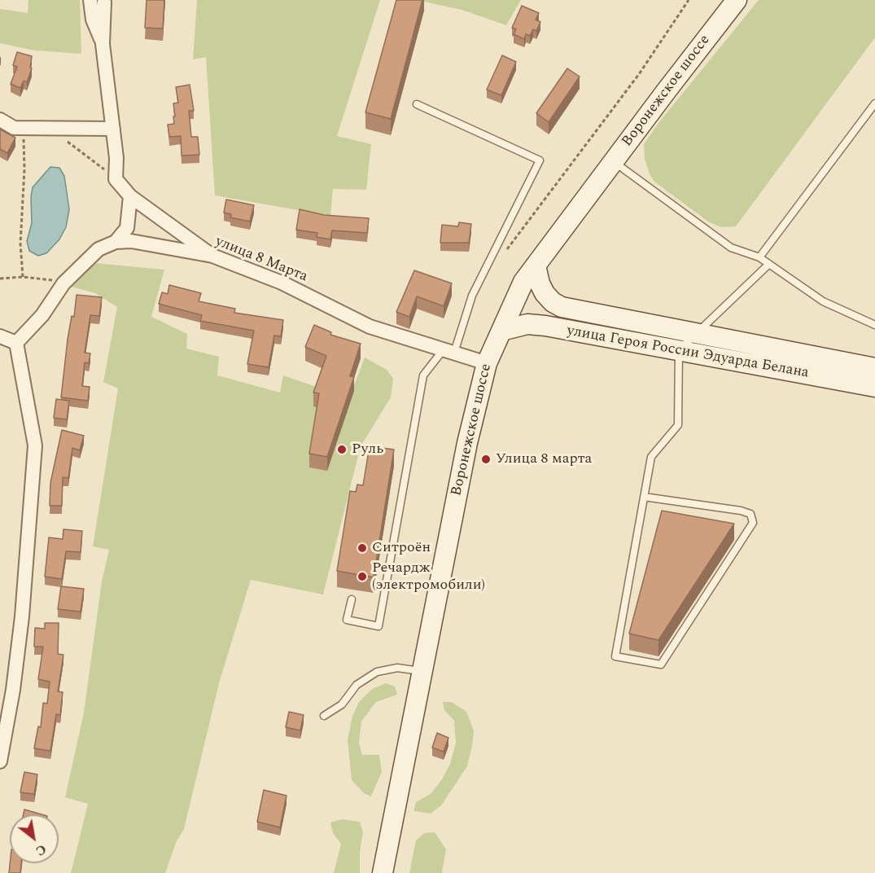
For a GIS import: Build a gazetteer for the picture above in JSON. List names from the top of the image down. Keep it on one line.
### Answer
{"streets":{"main road":["Воронежское шоссе","улица Героя России Эдуарда Белана"],"street":["улица 8 Марта"]},"crossings":[["Воронежское шоссе","улица 8 Марта"],["Воронежское шоссе","улица Героя России Эдуарда Белана"]],"places":["Руль","Улица 8 марта","Ситроён","Речардж (электромобили)"],"north":"bottom right"}
